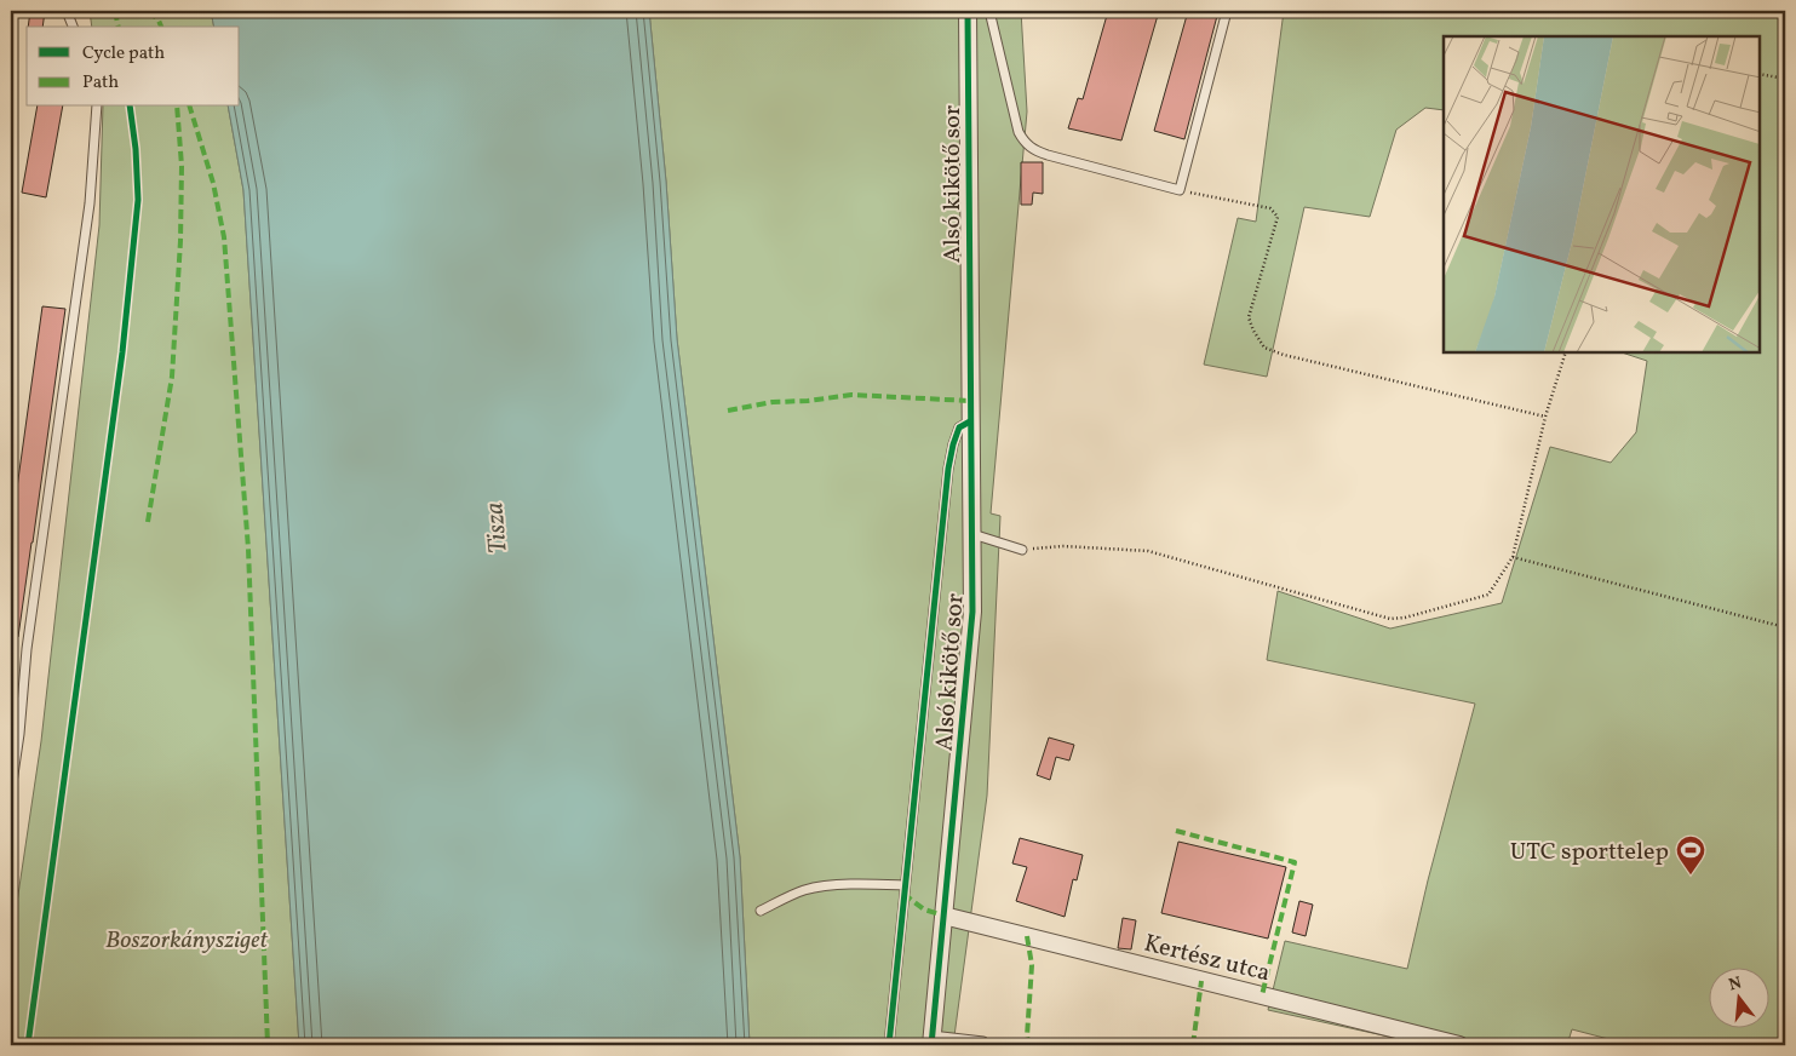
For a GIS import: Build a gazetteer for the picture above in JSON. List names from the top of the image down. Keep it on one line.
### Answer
{"streets":{"street":["Alsó kikötő sor","Kertész utca"]},"crossings":[["Alsó kikötő sor","Kertész utca"]],"water":["Tisza"],"parks":["Boszorkánysziget"],"places":{"sports":["UTC sporttelep"]},"legend":["Cycle path","Path"],"north":"top"}
